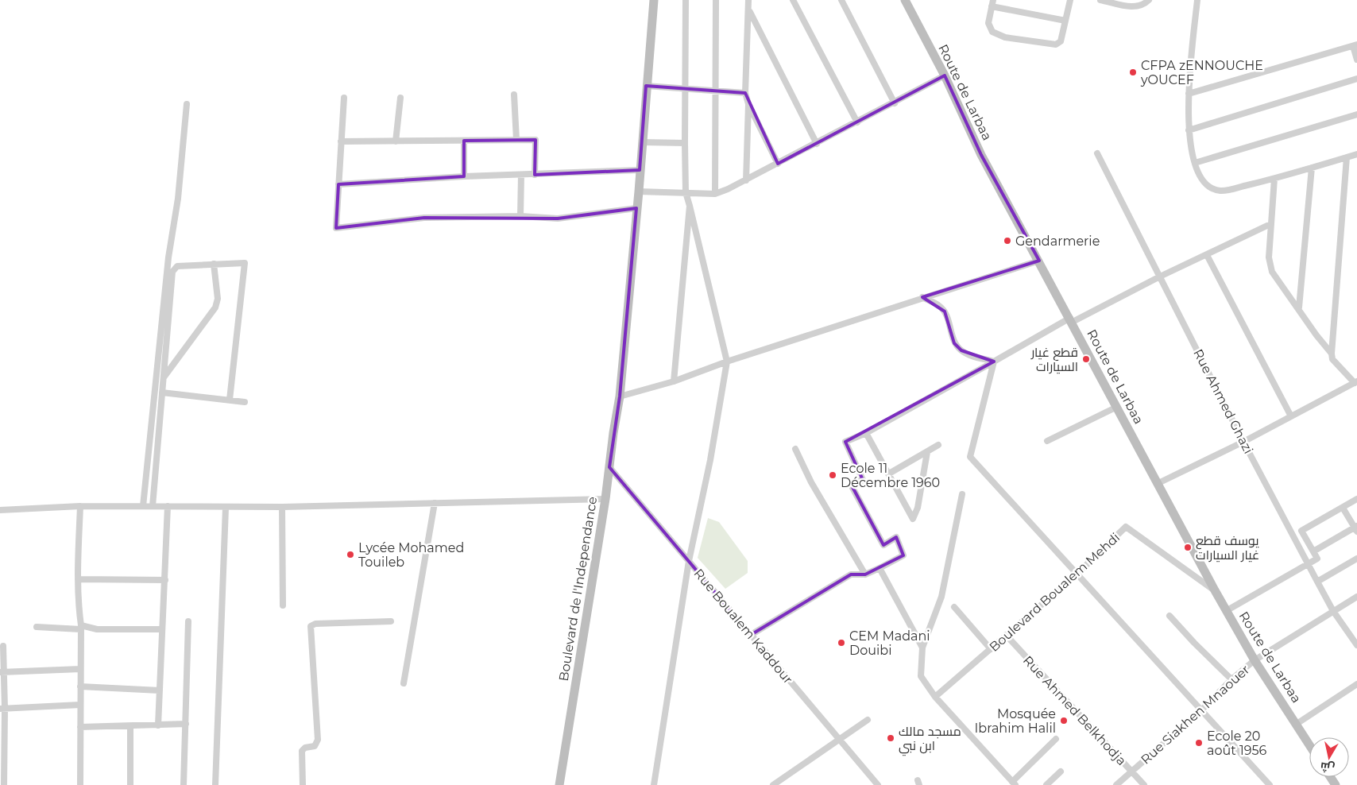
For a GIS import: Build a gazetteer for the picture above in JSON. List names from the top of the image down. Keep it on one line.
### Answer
{"streets":{"main road":["Route de Larbaa","Boulevard de l'Independance"],"street":["Rue Ahmed Ghazi","Boulevard Boualem Mehdi","Rue Boualem Kaddour","Rue Ahmed Belkhodja","Rue Siakhen Mnaouer"]},"crossings":[["Route de Larbaa","Boulevard Boualem Mehdi"],["Route de Larbaa","Rue Siakhen Mnaouer"],["Rue Ahmed Ghazi","Rue Siakhen Mnaouer"],["Boulevard de l'Independance","Rue Boualem Kaddour"],["Boulevard Boualem Mehdi","Rue Ahmed Belkhodja"],["Rue Ahmed Belkhodja","Rue Siakhen Mnaouer"]],"places":["CFPA zENNOUCHE yOUCEF","Gendarmerie","قطع غيار السيارات","Ecole 11 Décembre 1960","يوسف قطع غيار السيارات","Lycée Mohamed Touileb","CEM Madani Douibi","Mosquée Ibrahim Halil","مسجد مالك ابن نبي","Ecole 20 août 1956"],"north":"bottom"}
